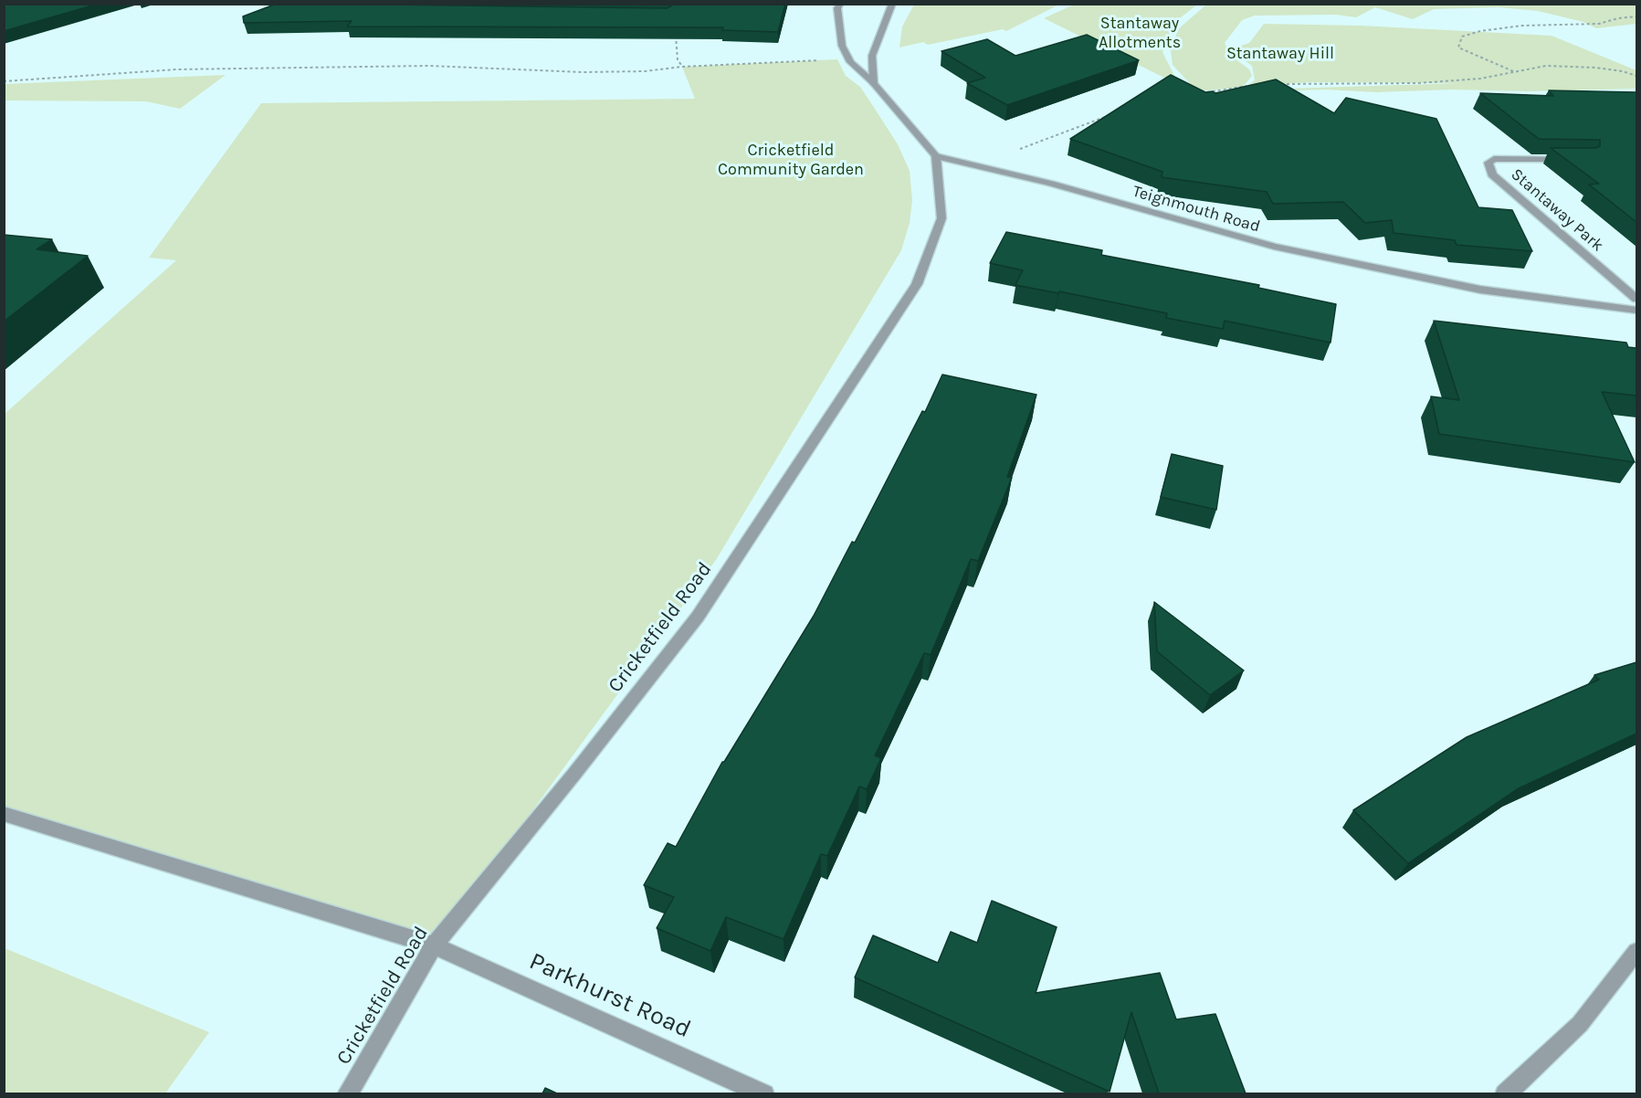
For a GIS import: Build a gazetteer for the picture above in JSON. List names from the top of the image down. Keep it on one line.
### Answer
{"streets":{"street":["Teignmouth Road","Stantaway Park","Cricketfield Road","Parkhurst Road"]},"crossings":[["Teignmouth Road","Cricketfield Road"],["Cricketfield Road","Parkhurst Road"]],"parks":["Stantaway Allotments","Stantaway Hill","Cricketfield Community Garden"]}
